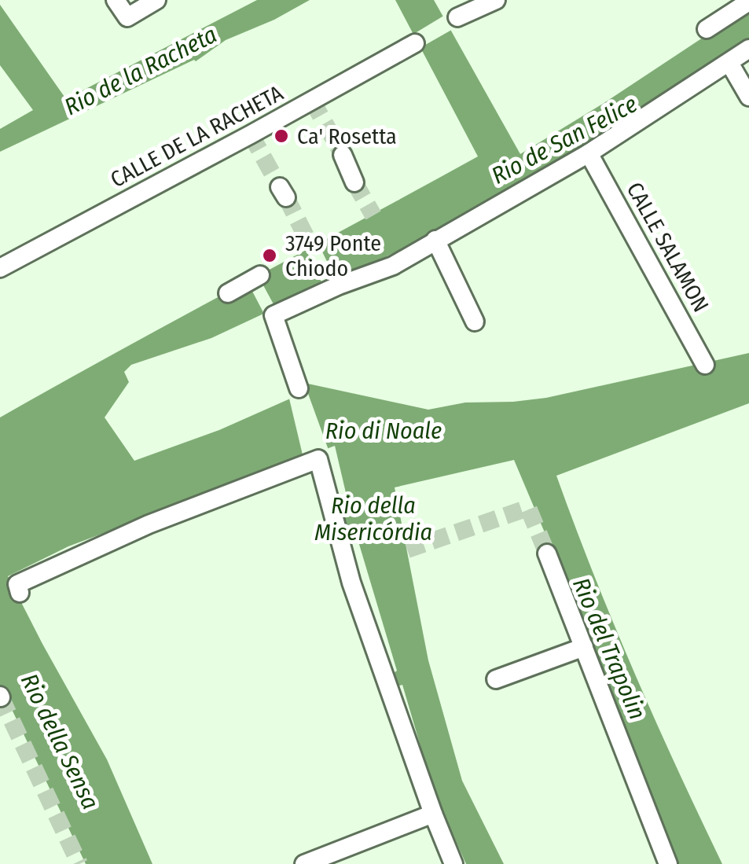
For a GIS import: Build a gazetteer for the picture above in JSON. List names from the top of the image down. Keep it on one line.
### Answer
{"streets":{"street":["CALLE DE LA RACHETA","CALLE SALAMON"]},"water":["Rio de la Racheta","Rio de San Felice","Rio di Noale","Rio della Misericórdia","Rio del Trapolin","Rio della Sensa"],"places":["Ca' Rosetta","3749 Ponte Chiodo"]}
